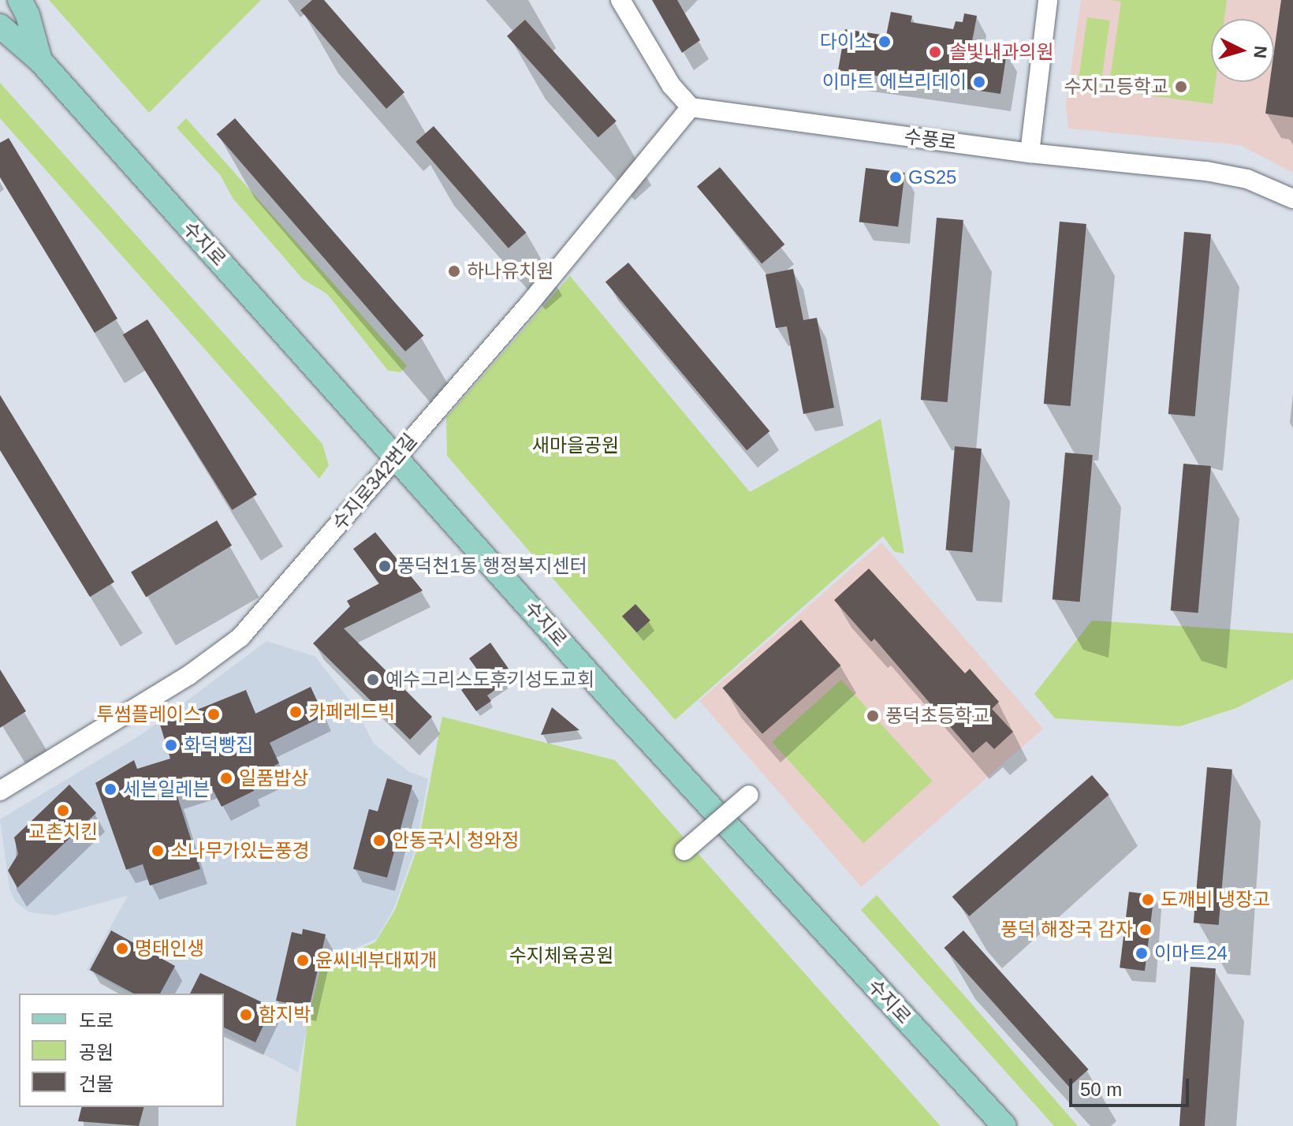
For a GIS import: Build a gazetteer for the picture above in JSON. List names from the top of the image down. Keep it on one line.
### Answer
{"streets":{"main road":["수지로"],"street":["수풍로","수지로342번길"]},"crossings":[["수풍로","수지로342번길"],["수지로","수지로342번길"]],"parks":["새마을공원","수지체육공원"],"places":["다이소","솔빛내과의원","이마트 에브리데이","수지고등학교","GS25","하나유치원","풍덕천1동 행정복지센터","예수그리스도후기성도교회","카페레드빅","투썸플레이스","풍덕초등학교","화덕빵집","일품밥상","세븐일레븐","교촌치킨","안동국시 청와정","소나무가있는풍경","도깨비 냉장고","풍덕 해장국 감자","명태인생","이마트24","윤씨네부대찌개","함지박"],"legend":["도로","공원","건물"],"scale_bar":"50 m","north":"right"}
